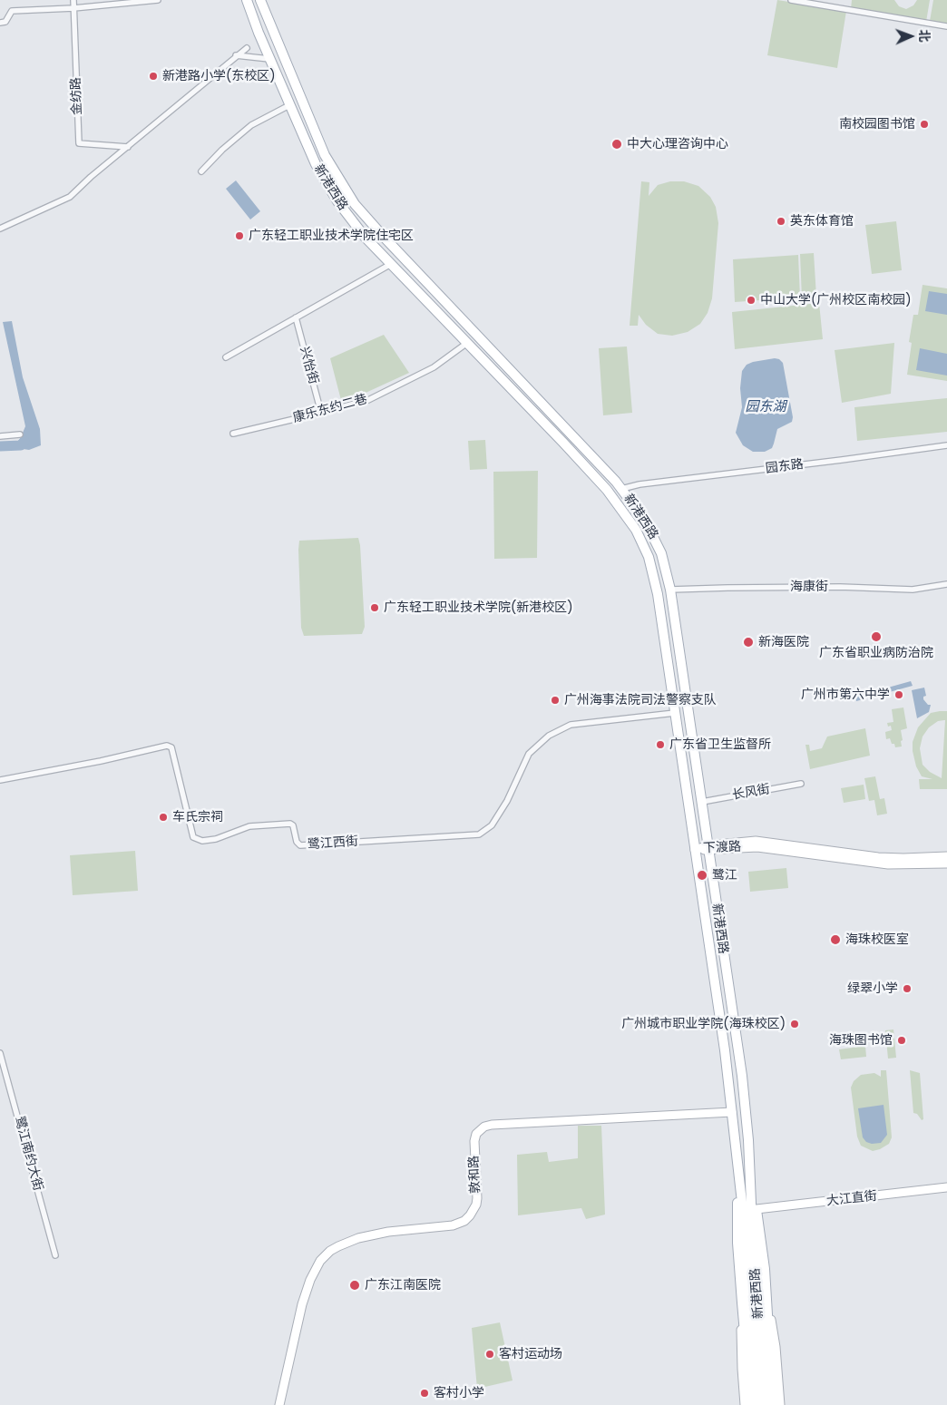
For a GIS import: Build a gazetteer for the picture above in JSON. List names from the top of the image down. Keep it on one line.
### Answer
{"streets":{"main road":["新港西路"],"street":["金纺路","兴怡街","康乐东约二巷","园东路","海康街","长风街","鹭江西街","下渡路","鹭江南约大街","敦和路","大江直街"]},"crossings":[["新港西路","康乐东约二巷"],["新港西路","园东路"],["新港西路","海康街"],["新港西路","长风街"],["新港西路","鹭江西街"],["新港西路","下渡路"],["新港西路","敦和路"],["兴怡街","康乐东约二巷"]],"water":["园东湖"],"places":["新港路小学(东校区)","南校园图书馆","中大心理咨询中心","英东体育馆","广东轻工职业技术学院住宅区","中山大学(广州校区南校园)","广东轻工职业技术学院(新港校区)","广东省职业病防治院","新海医院","广州市第六中学","广州海事法院司法警察支队","广东省卫生监督所","车氏宗祠","鹭江","海珠校医室","绿翠小学","广州城市职业学院(海珠校区)","海珠图书馆","广东江南医院","客村运动场","客村小学"],"north":"right"}
